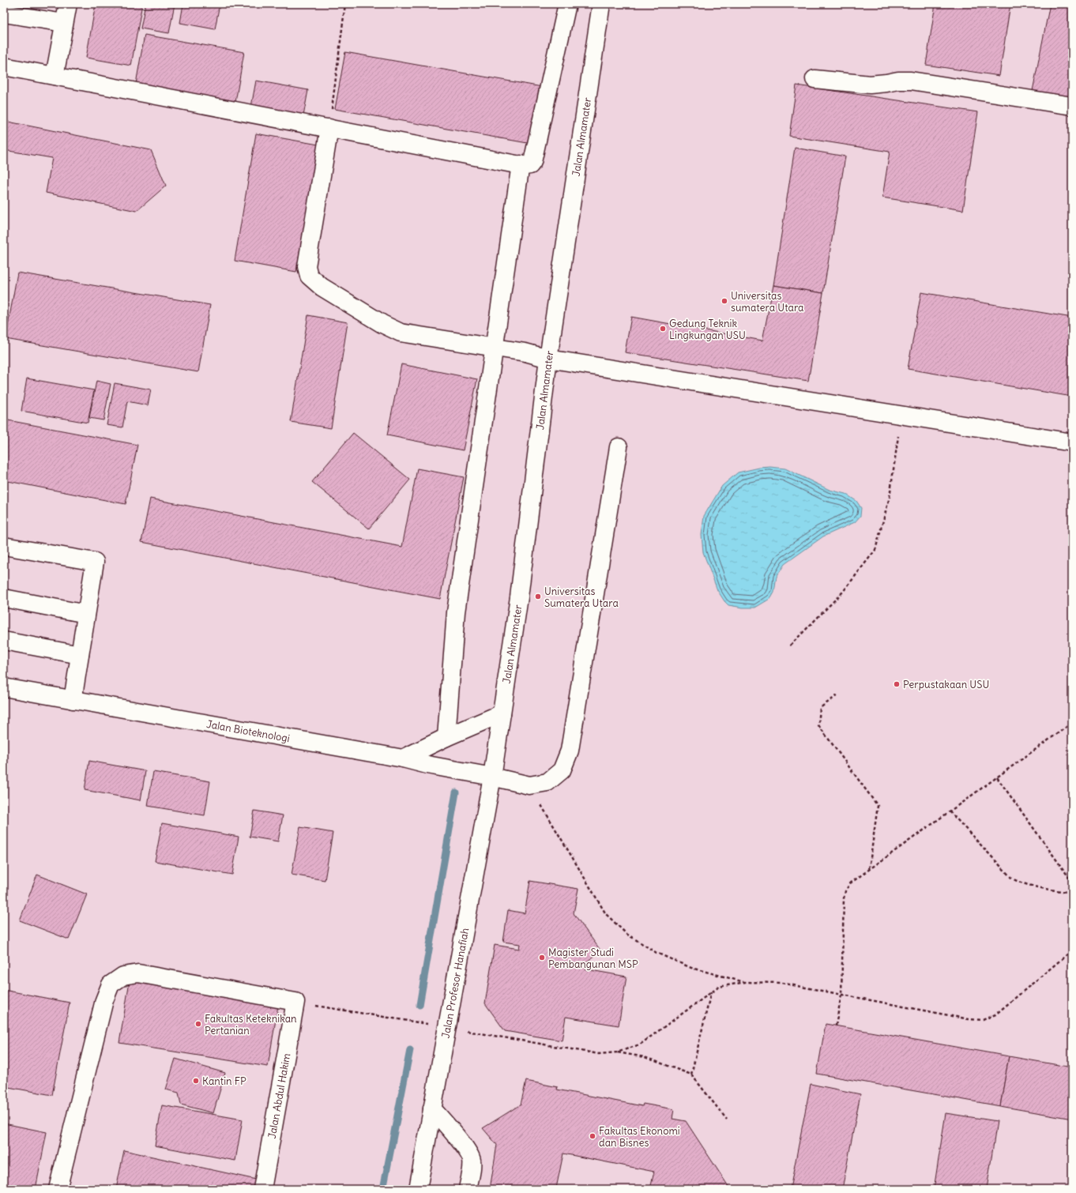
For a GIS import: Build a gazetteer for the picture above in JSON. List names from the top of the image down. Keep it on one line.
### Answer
{"streets":{"lane":["Jalan Almamater","Jalan Bioteknologi","Jalan Profesor Hanafiah","Jalan Abdul Hakim"]},"crossings":[["Jalan Almamater","Jalan Bioteknologi"],["Jalan Almamater","Jalan Profesor Hanafiah"],["Jalan Bioteknologi","Jalan Profesor Hanafiah"]],"places":["Universitas sumatera Utara","Gedung Teknik Lingkungan USU","Universitas Sumatera Utara","Perpustakaan USU","Magister Studi Pembangunan MSP","Fakultas Keteknikan Pertanian","Kantin FP","Fakultas Ekonomi dan Bisnes"]}
